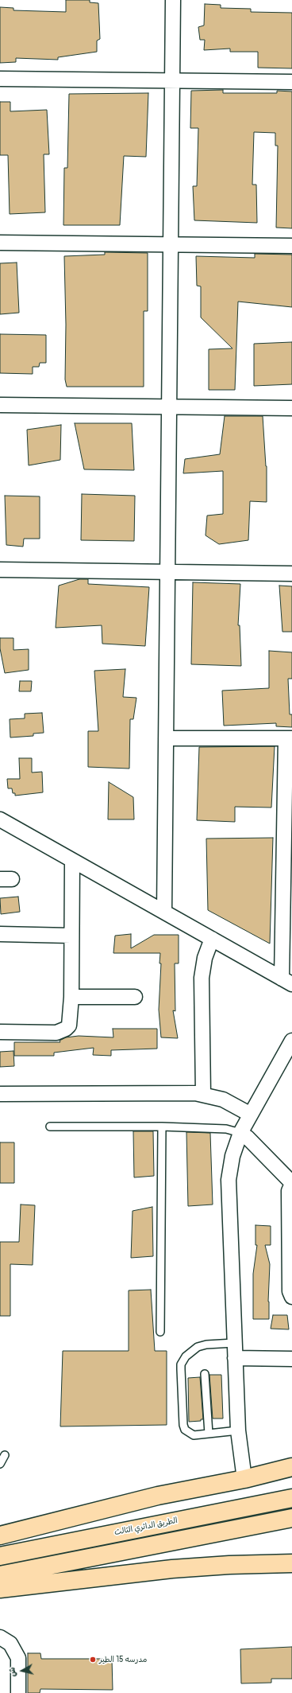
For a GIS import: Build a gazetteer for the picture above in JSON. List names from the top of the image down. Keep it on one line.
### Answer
{"streets":{"highway":["الطريق الدائري الثالث"]},"places":["مدرسه 15 الطير"],"north":"left"}
